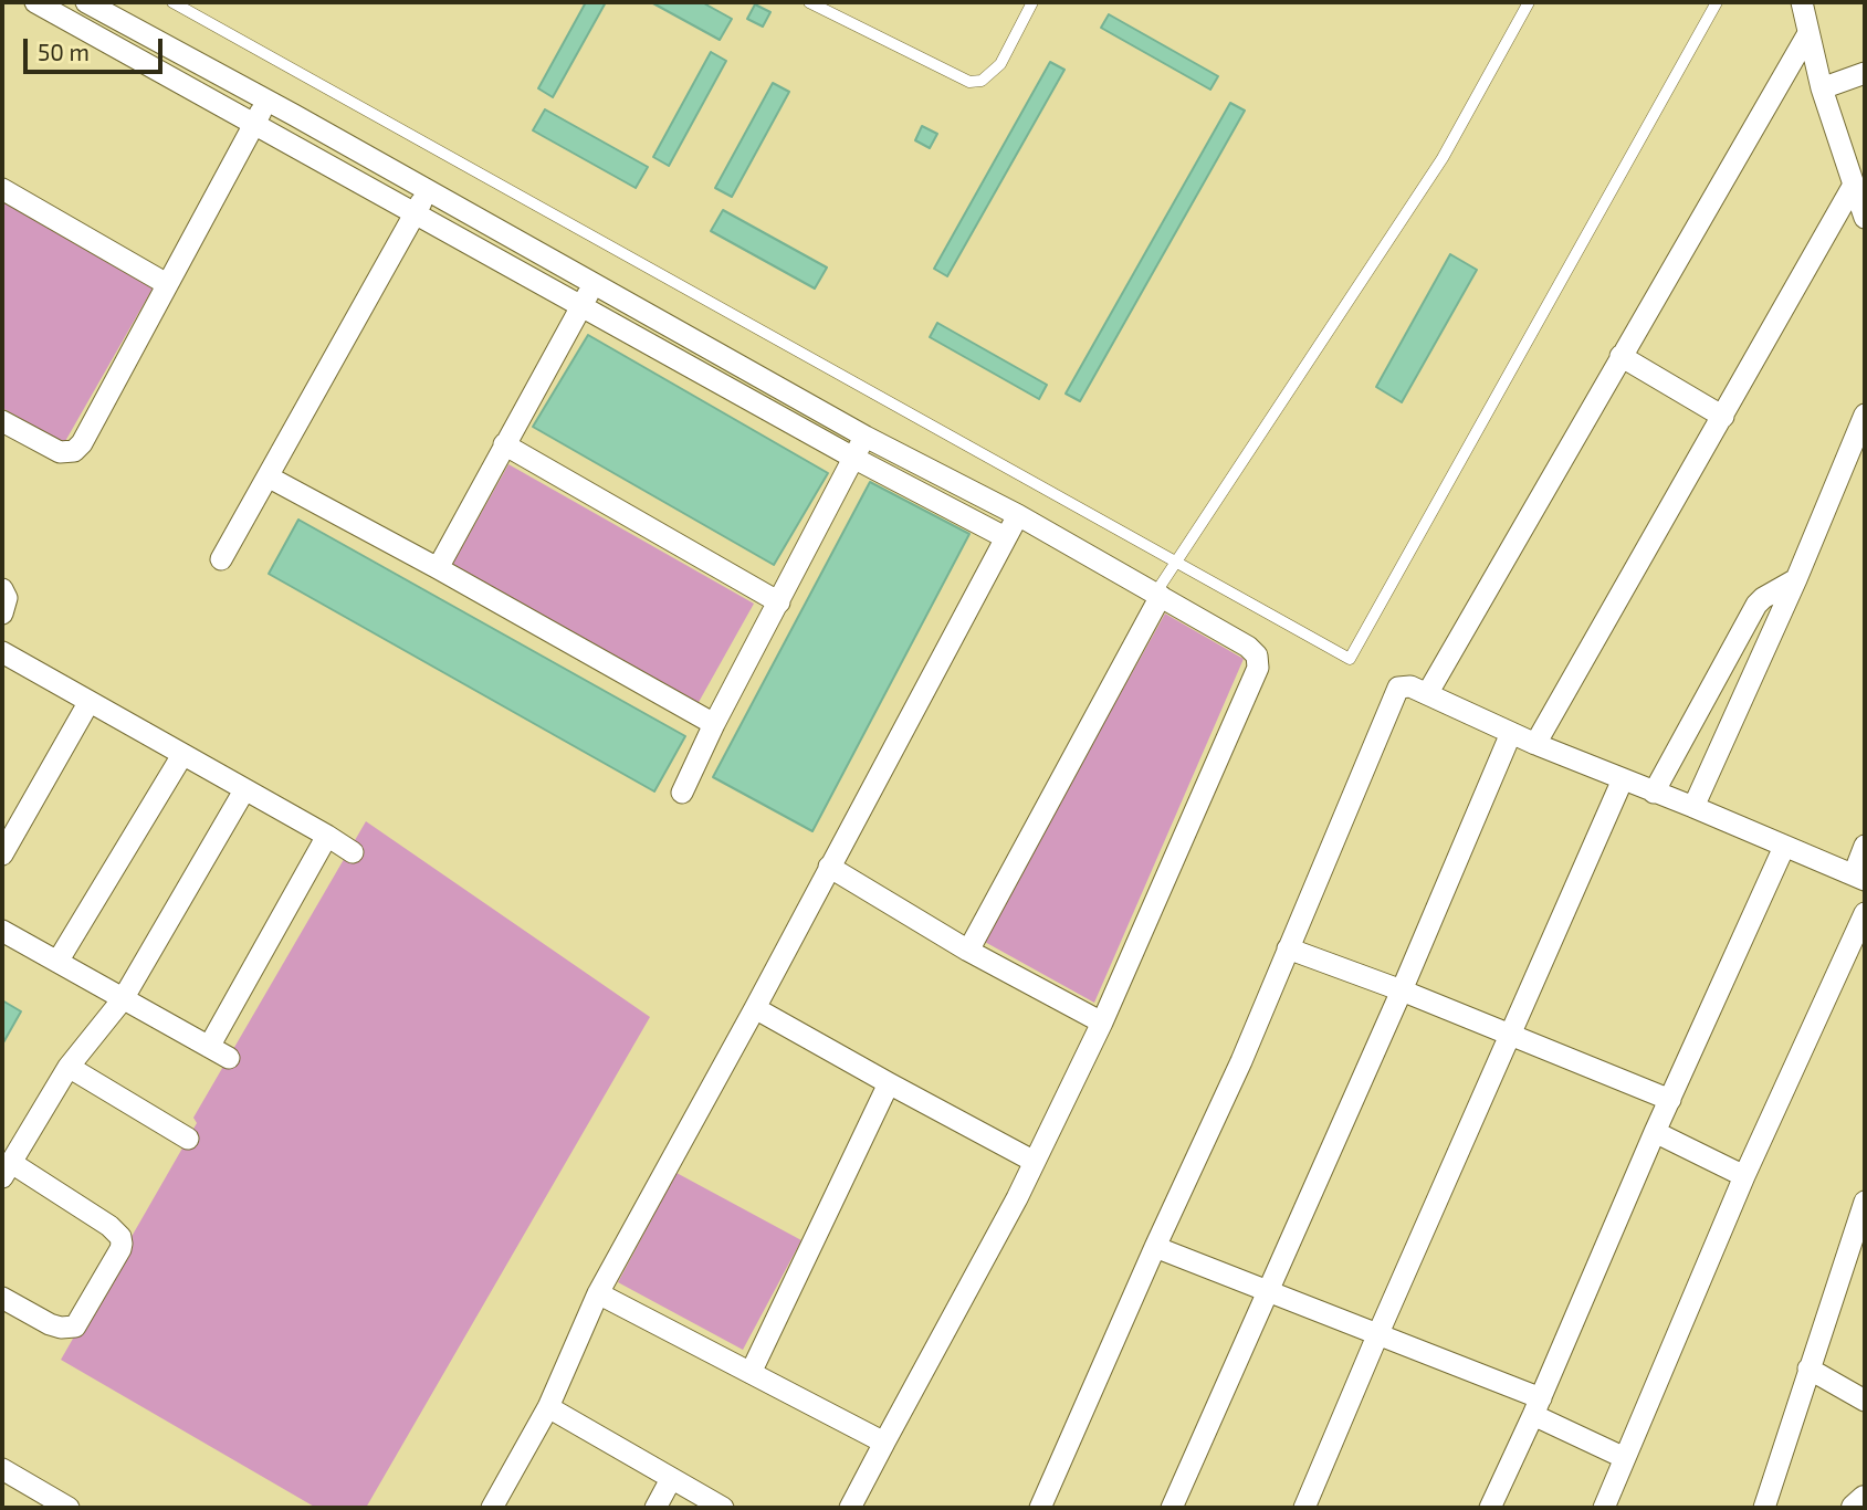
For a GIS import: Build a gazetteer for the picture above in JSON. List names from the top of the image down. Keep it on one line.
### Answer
{"scale_bar":"50 m"}
